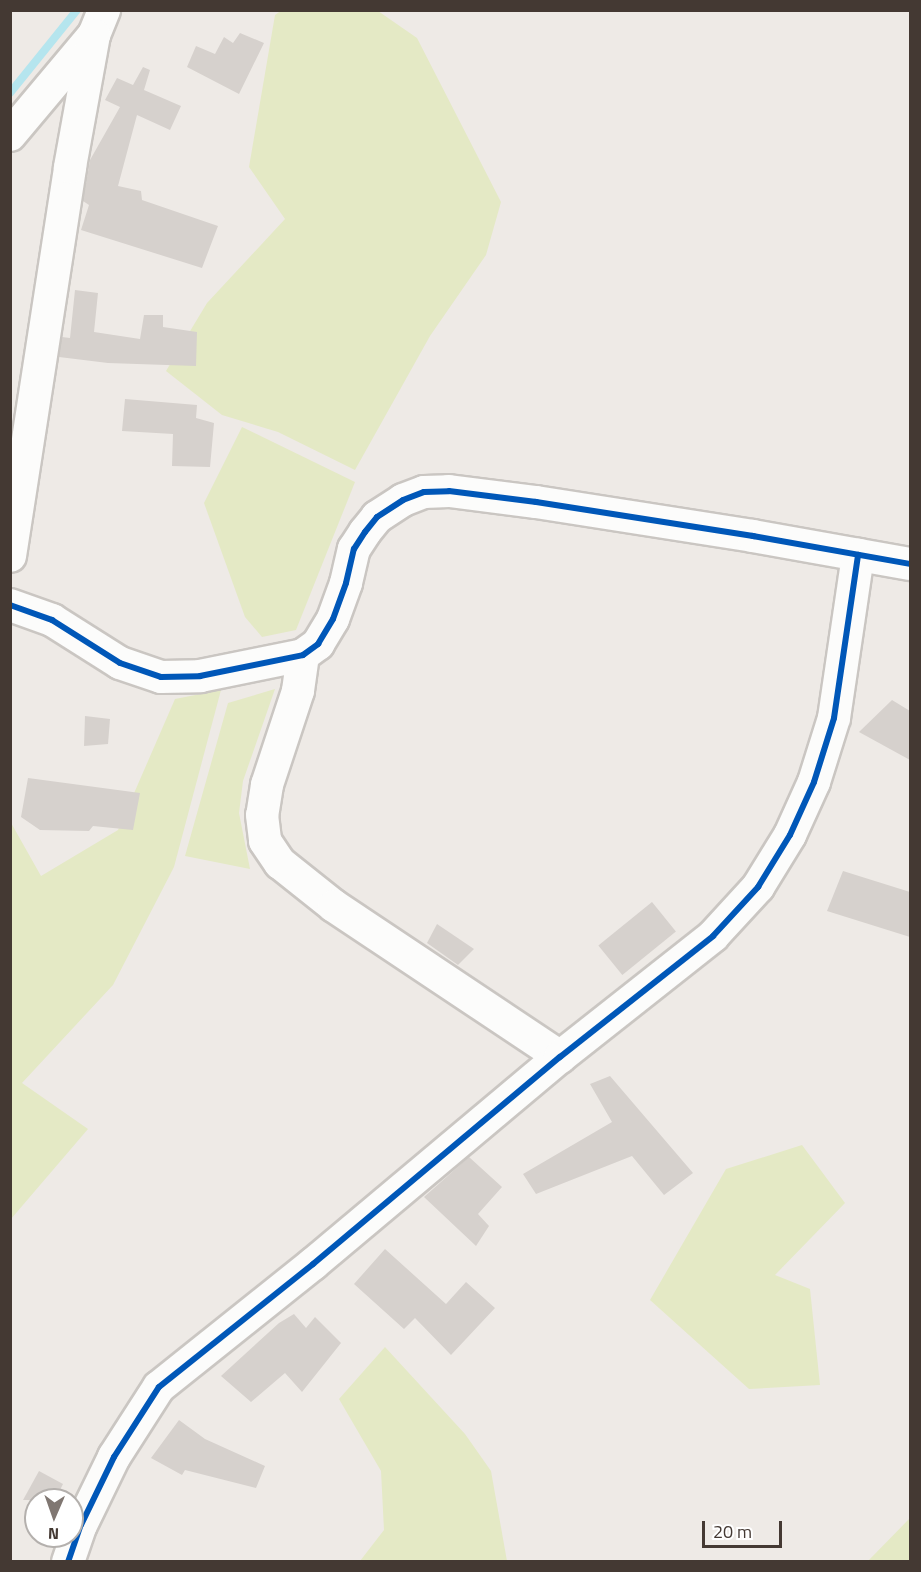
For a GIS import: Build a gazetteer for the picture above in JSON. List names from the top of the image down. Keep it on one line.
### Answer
{"scale_bar":"20 m","north":"bottom"}
